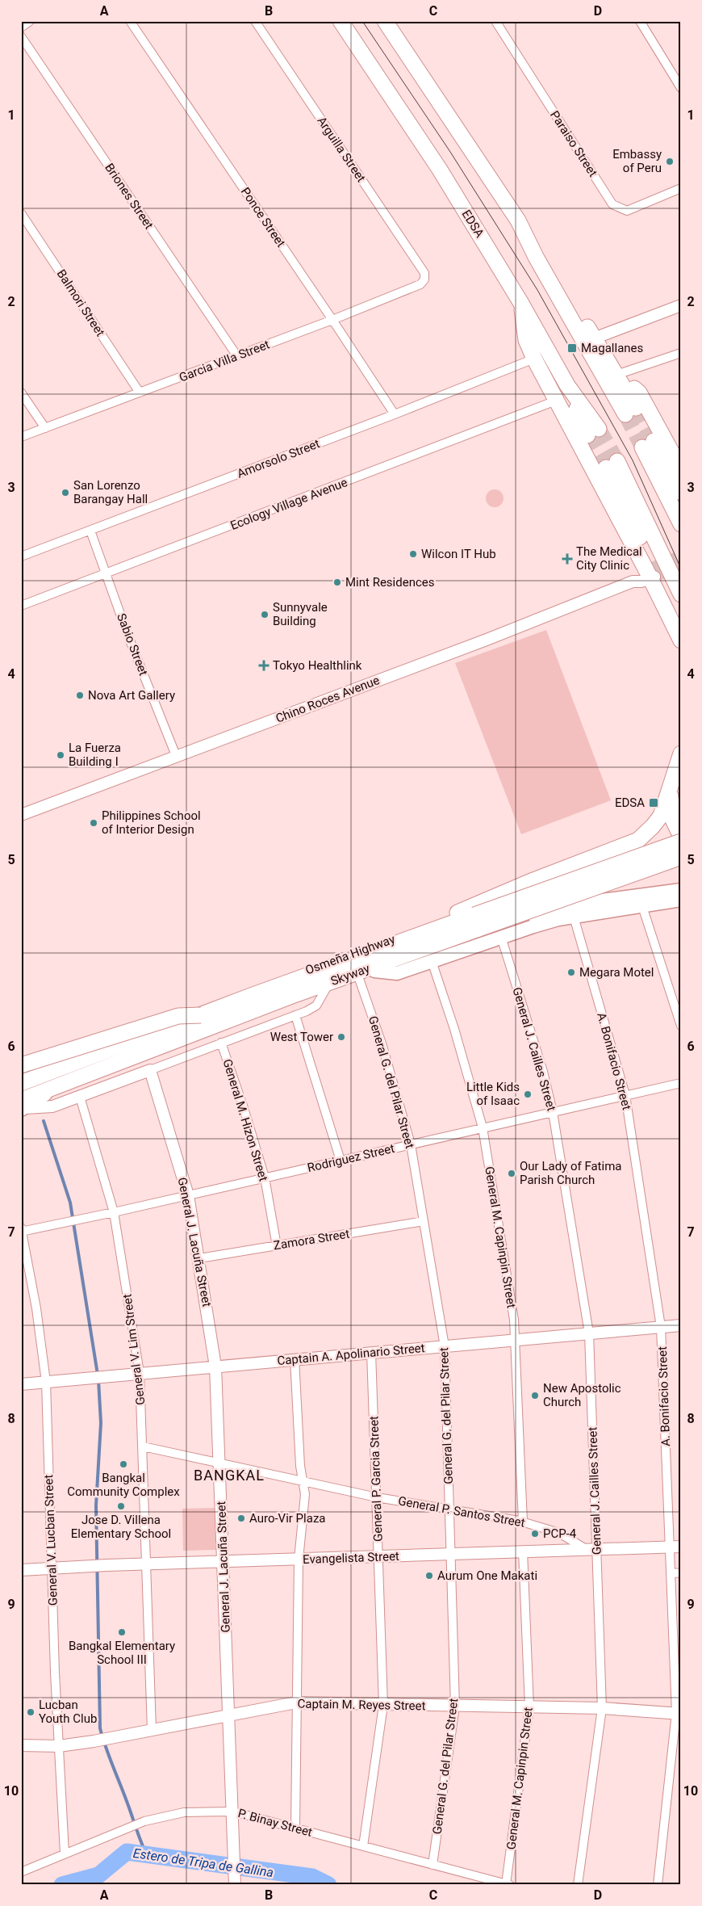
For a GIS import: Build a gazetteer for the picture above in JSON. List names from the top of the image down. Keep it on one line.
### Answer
{"streets":{"highway":["EDSA","Skyway"],"main road":["Osmeña Highway"],"street":["Paraiso Street","Arguilla Street","Briones Street","Ponce Street","Balmori Street","Garcia Villa Street","Amorsolo Street","Ecology Village Avenue","Sabio Street","Chino Roces Avenue","General J. Cailles Street","A. Bonifacio Street","General G. del Pilar Street","General M. Hizon Street","Rodriguez Street","General M. Capinpin Street","Zamora Street","General J. Lacuña Street","General V. Lim Street","Captain A. Apolinario Street","General P. Garcia Street","General P. Santos Street","General V. Lucban Street","Evangelista Street","Captain M. Reyes Street","P. Binay Street"]},"crossings":[["Arguilla Street","Garcia Villa Street"],["Briones Street","Garcia Villa Street"],["Ponce Street","Garcia Villa Street"],["Ponce Street","Amorsolo Street"],["Balmori Street","Garcia Villa Street"],["Amorsolo Street","Sabio Street"],["Ecology Village Avenue","Sabio Street"],["Sabio Street","Chino Roces Avenue"],["Osmeña Highway","Skyway"],["Osmeña Highway","General J. Cailles Street"],["Osmeña Highway","A. Bonifacio Street"],["Osmeña Highway","General G. del Pilar Street"],["Osmeña Highway","General M. Hizon Street"],["Osmeña Highway","General M. Capinpin Street"],["Osmeña Highway","General J. Lacuña Street"],["Osmeña Highway","General V. Lim Street"],["General J. Cailles Street","Rodriguez Street"],["General J. Cailles Street","Captain A. Apolinario Street"],["General J. Cailles Street","General P. Santos Street"],["General J. Cailles Street","Evangelista Street"],["General J. Cailles Street","Captain M. Reyes Street"],["A. Bonifacio Street","Rodriguez Street"],["A. Bonifacio Street","Captain A. Apolinario Street"],["A. Bonifacio Street","Evangelista Street"],["A. Bonifacio Street","Captain M. Reyes Street"],["General G. del Pilar Street","Rodriguez Street"],["General G. del Pilar Street","Zamora Street"],["General G. del Pilar Street","Captain A. Apolinario Street"],["General G. del Pilar Street","General P. Santos Street"],["General G. del Pilar Street","Evangelista Street"],["General G. del Pilar Street","Captain M. Reyes Street"],["General G. del Pilar Street","P. Binay Street"],["General M. Hizon Street","Rodriguez Street"],["General M. Hizon Street","Zamora Street"],["Rodriguez Street","General M. Capinpin Street"],["Rodriguez Street","General J. Lacuña Street"],["Rodriguez Street","General V. Lim Street"],["Rodriguez Street","General V. Lucban Street"],["General M. Capinpin Street","Captain A. Apolinario Street"],["General M. Capinpin Street","General P. Santos Street"],["General M. Capinpin Street","Evangelista Street"],["General M. Capinpin Street","Captain M. Reyes Street"],["General M. Capinpin Street","P. Binay Street"],["Zamora Street","General J. Lacuña Street"],["General J. Lacuña Street","Captain A. Apolinario Street"],["General J. Lacuña Street","General P. Santos Street"],["General J. Lacuña Street","Evangelista Street"],["General J. Lacuña Street","Captain M. Reyes Street"],["General J. Lacuña Street","P. Binay Street"],["General V. Lim Street","Captain A. Apolinario Street"],["General V. Lim Street","General P. Santos Street"],["General V. Lim Street","Evangelista Street"],["General V. Lim Street","Captain M. Reyes Street"],["Captain A. Apolinario Street","General P. Garcia Street"],["Captain A. Apolinario Street","General V. Lucban Street"],["General P. Garcia Street","General P. Santos Street"],["General P. Garcia Street","Evangelista Street"],["General P. Garcia Street","Captain M. Reyes Street"],["General P. Garcia Street","P. Binay Street"],["General P. Santos Street","Evangelista Street"],["General V. Lucban Street","Evangelista Street"],["General V. Lucban Street","Captain M. Reyes Street"],["General V. Lucban Street","P. Binay Street"]],"districts":["BANGKAL"],"water":["Estero de Tripa de Gallina"],"places":{"other":["Embassy of Peru","San Lorenzo Barangay Hall","Wilcon IT Hub","Mint Residences","Sunnyvale Building","Nova Art Gallery","La Fuerza Building Ⅰ","Philippines School of Interior Design","Megara Motel","West Tower","Little Kids of Isaac","Our Lady of Fatima Parish Church","New Apostolic Church","Bangkal Community Complex","Jose D. Villena Elementary School","Auro-Vir Plaza","PCP-4","Aurum One Makati","Bangkal Elementary School III","Lucban Youth Club"],"transit":["Magallanes","EDSA"],"health":["The Medical City Clinic","Tokyo Healthlink"]},"grid":{"columns":["A","B","C","D"],"rows":["1","2","3","4","5","6","7","8","9","10"]}}
